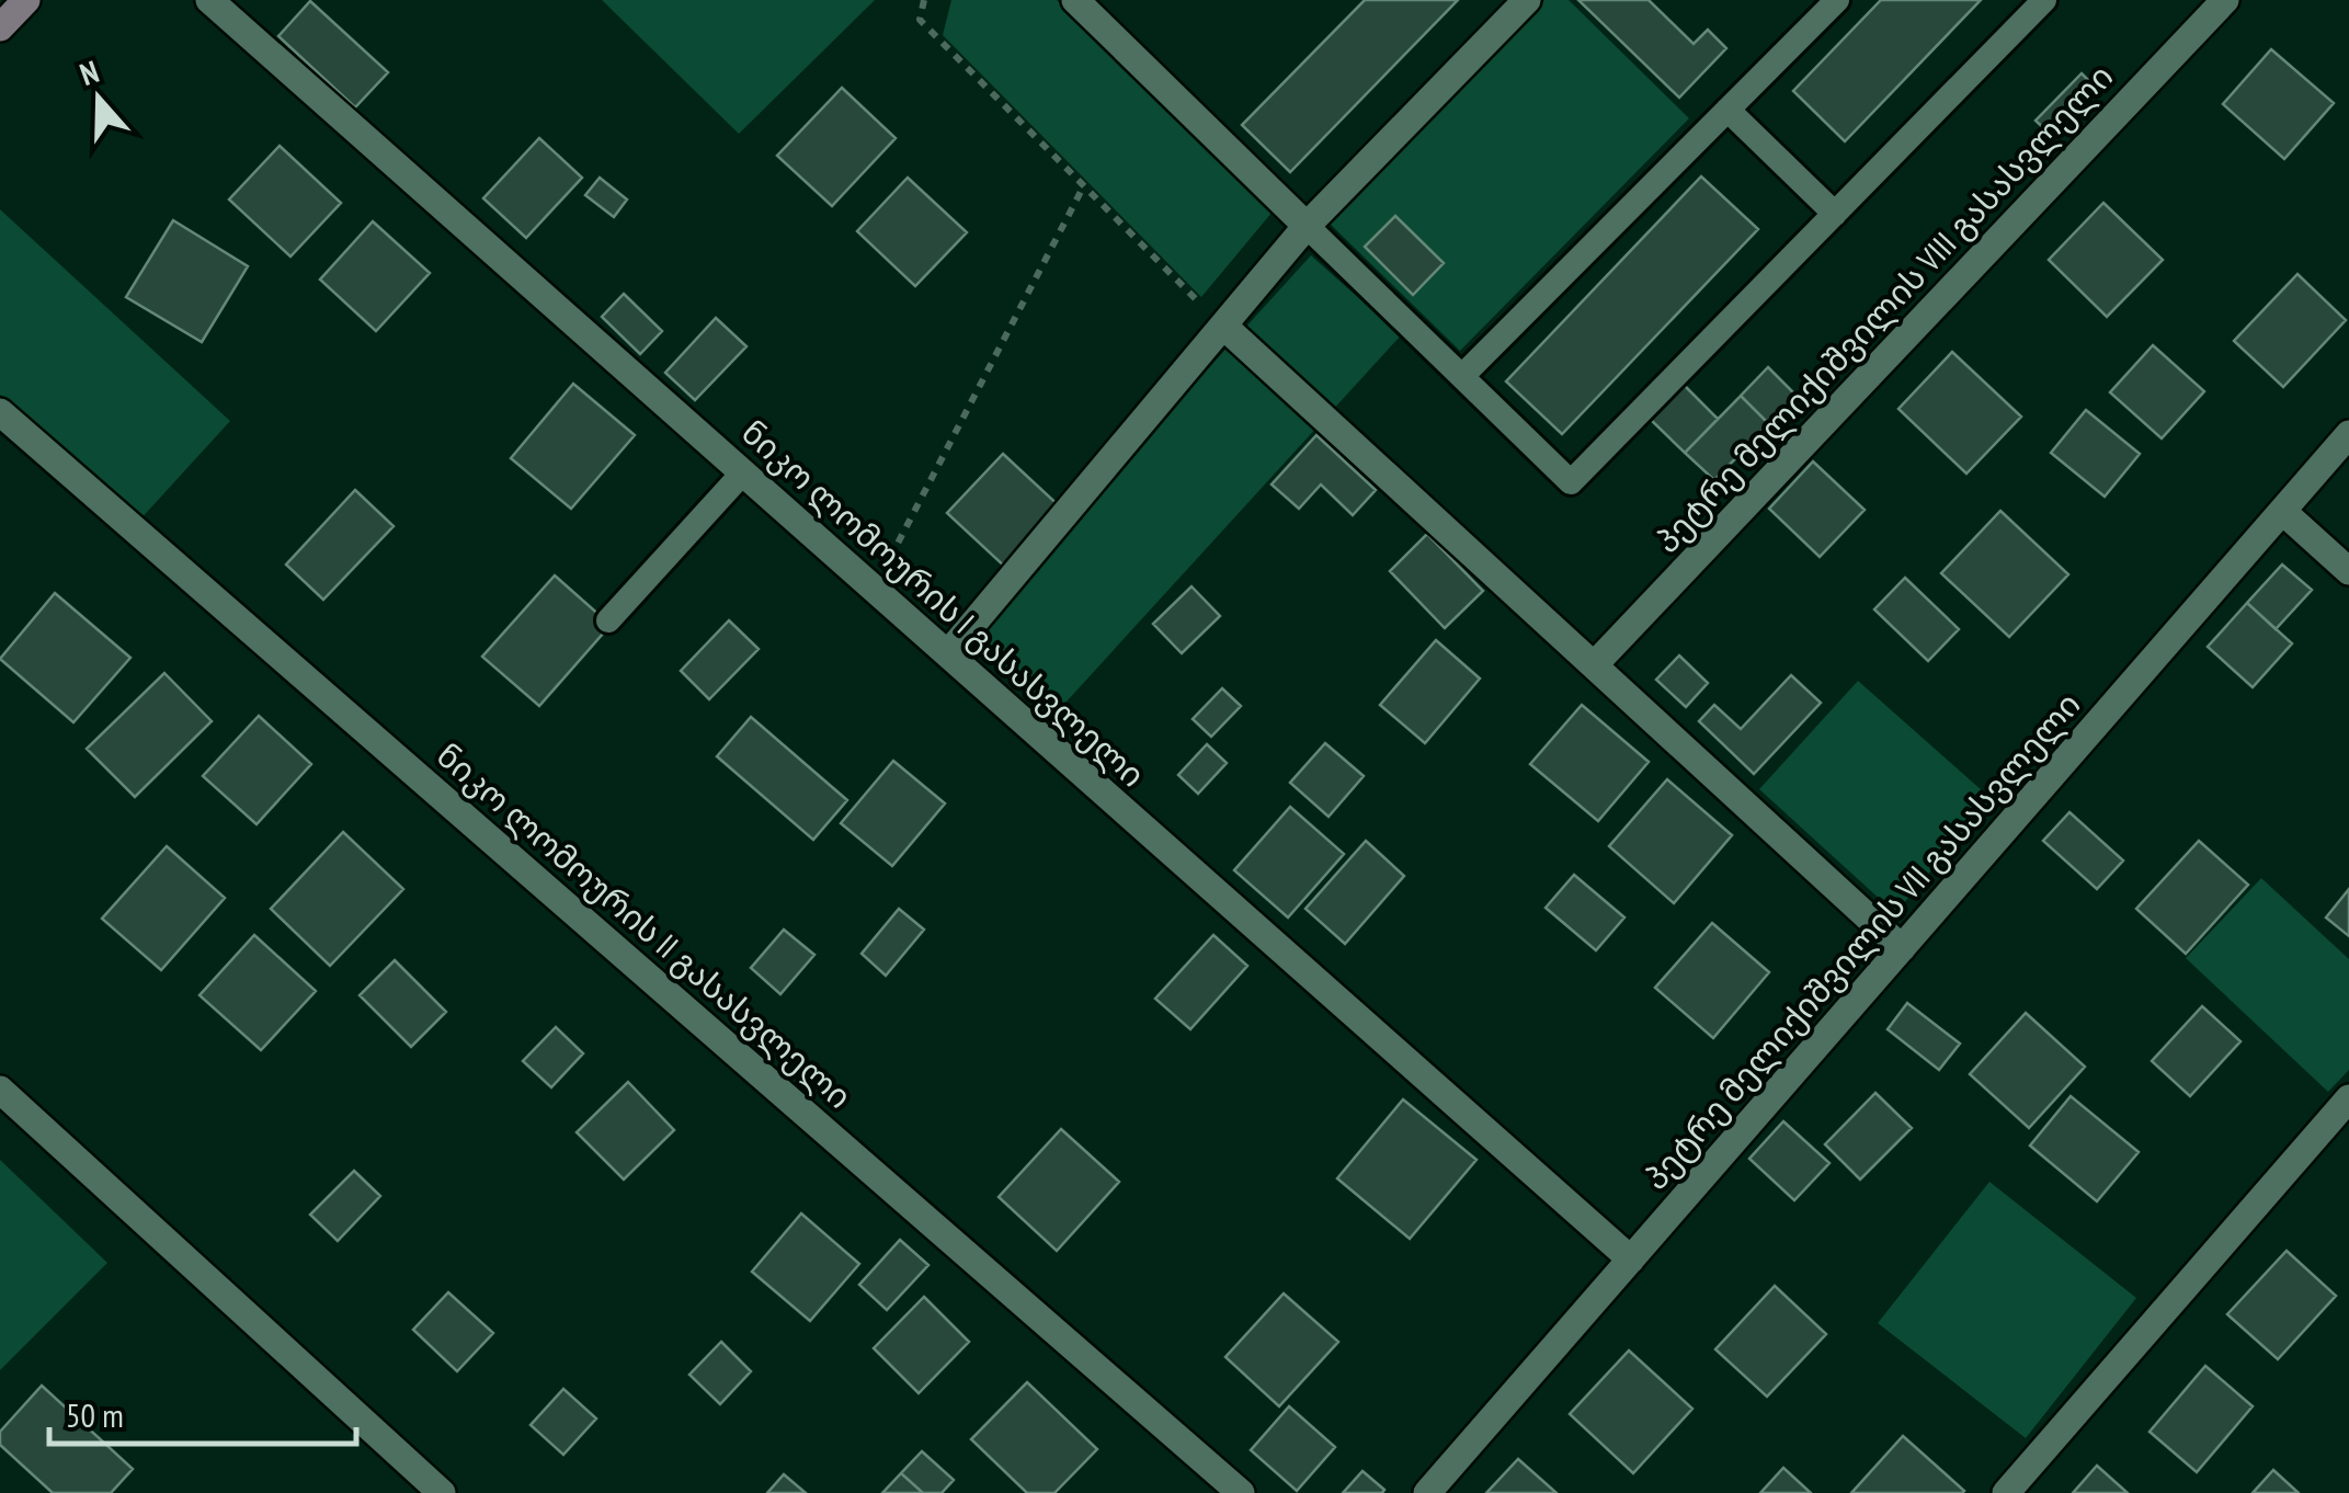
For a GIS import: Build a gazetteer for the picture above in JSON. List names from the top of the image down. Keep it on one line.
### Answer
{"streets":{"street":["პეტრე მელიქიშვილის VIII გასასვლელი","ნიკო ლომოურის I გასასვლელი","ნიკო ლომოურის II გასასვლელი","პეტრე მელიქიშვილის VII გასასვლელი"]},"crossings":[["ნიკო ლომოურის I გასასვლელი","პეტრე მელიქიშვილის VII გასასვლელი"]],"scale_bar":"50 m","north":"top"}
